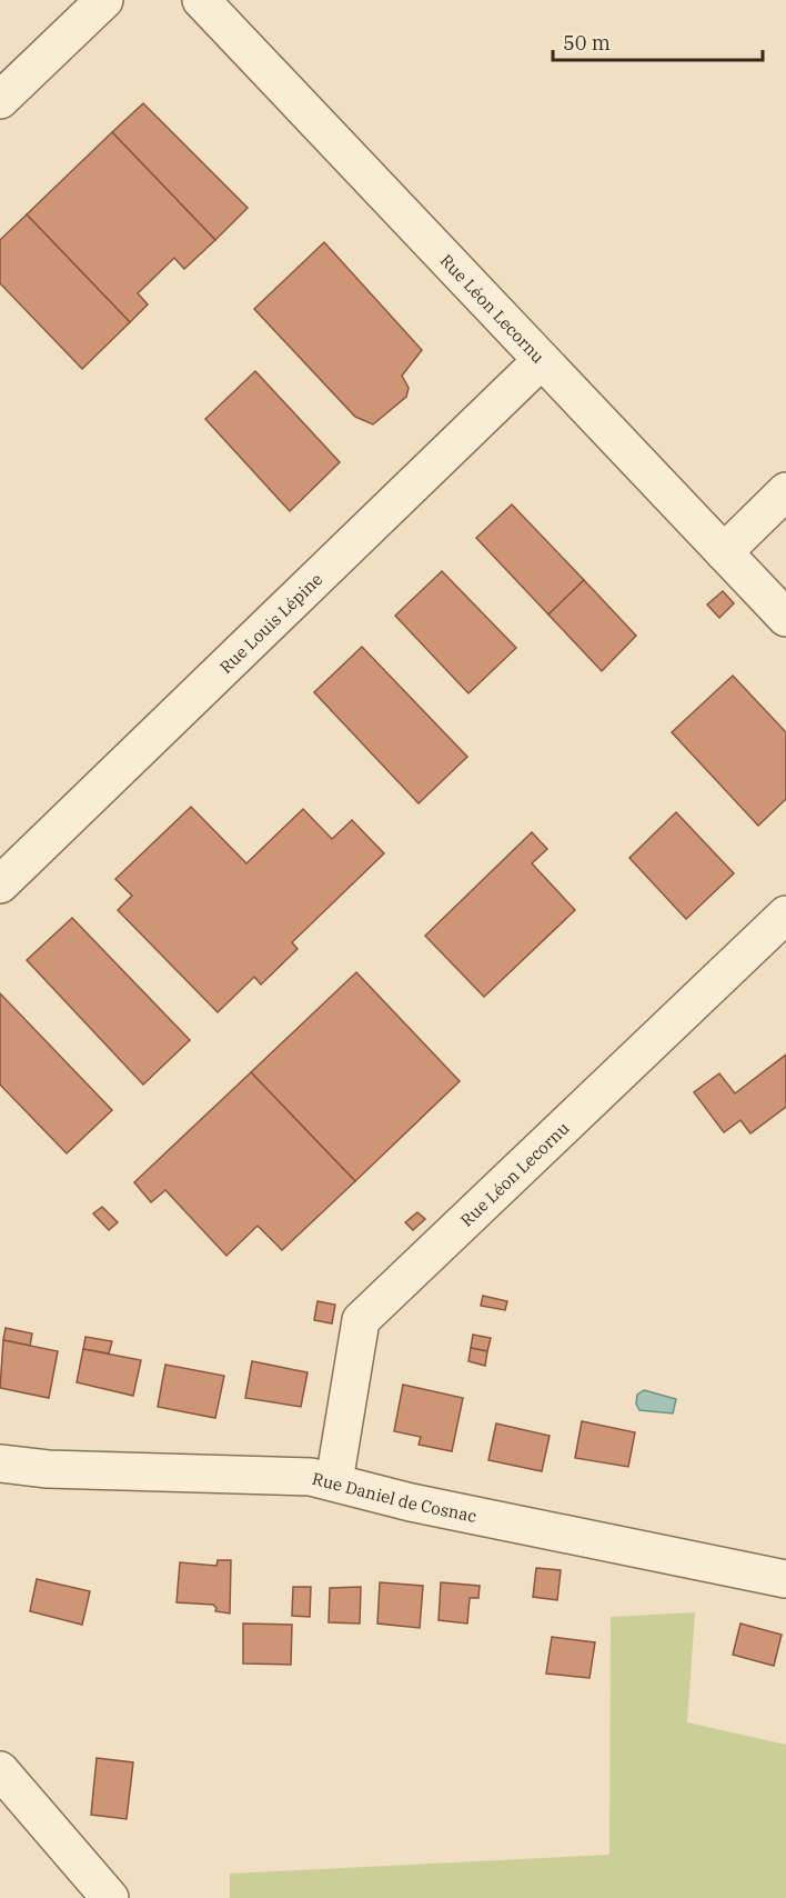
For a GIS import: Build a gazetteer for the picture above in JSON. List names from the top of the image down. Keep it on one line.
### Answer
{"streets":{"street":["Rue Léon Lecornu","Rue Louis Lépine","Rue Daniel de Cosnac"]},"crossings":[["Rue Léon Lecornu","Rue Louis Lépine"],["Rue Léon Lecornu","Rue Daniel de Cosnac"]],"scale_bar":"50 m"}
